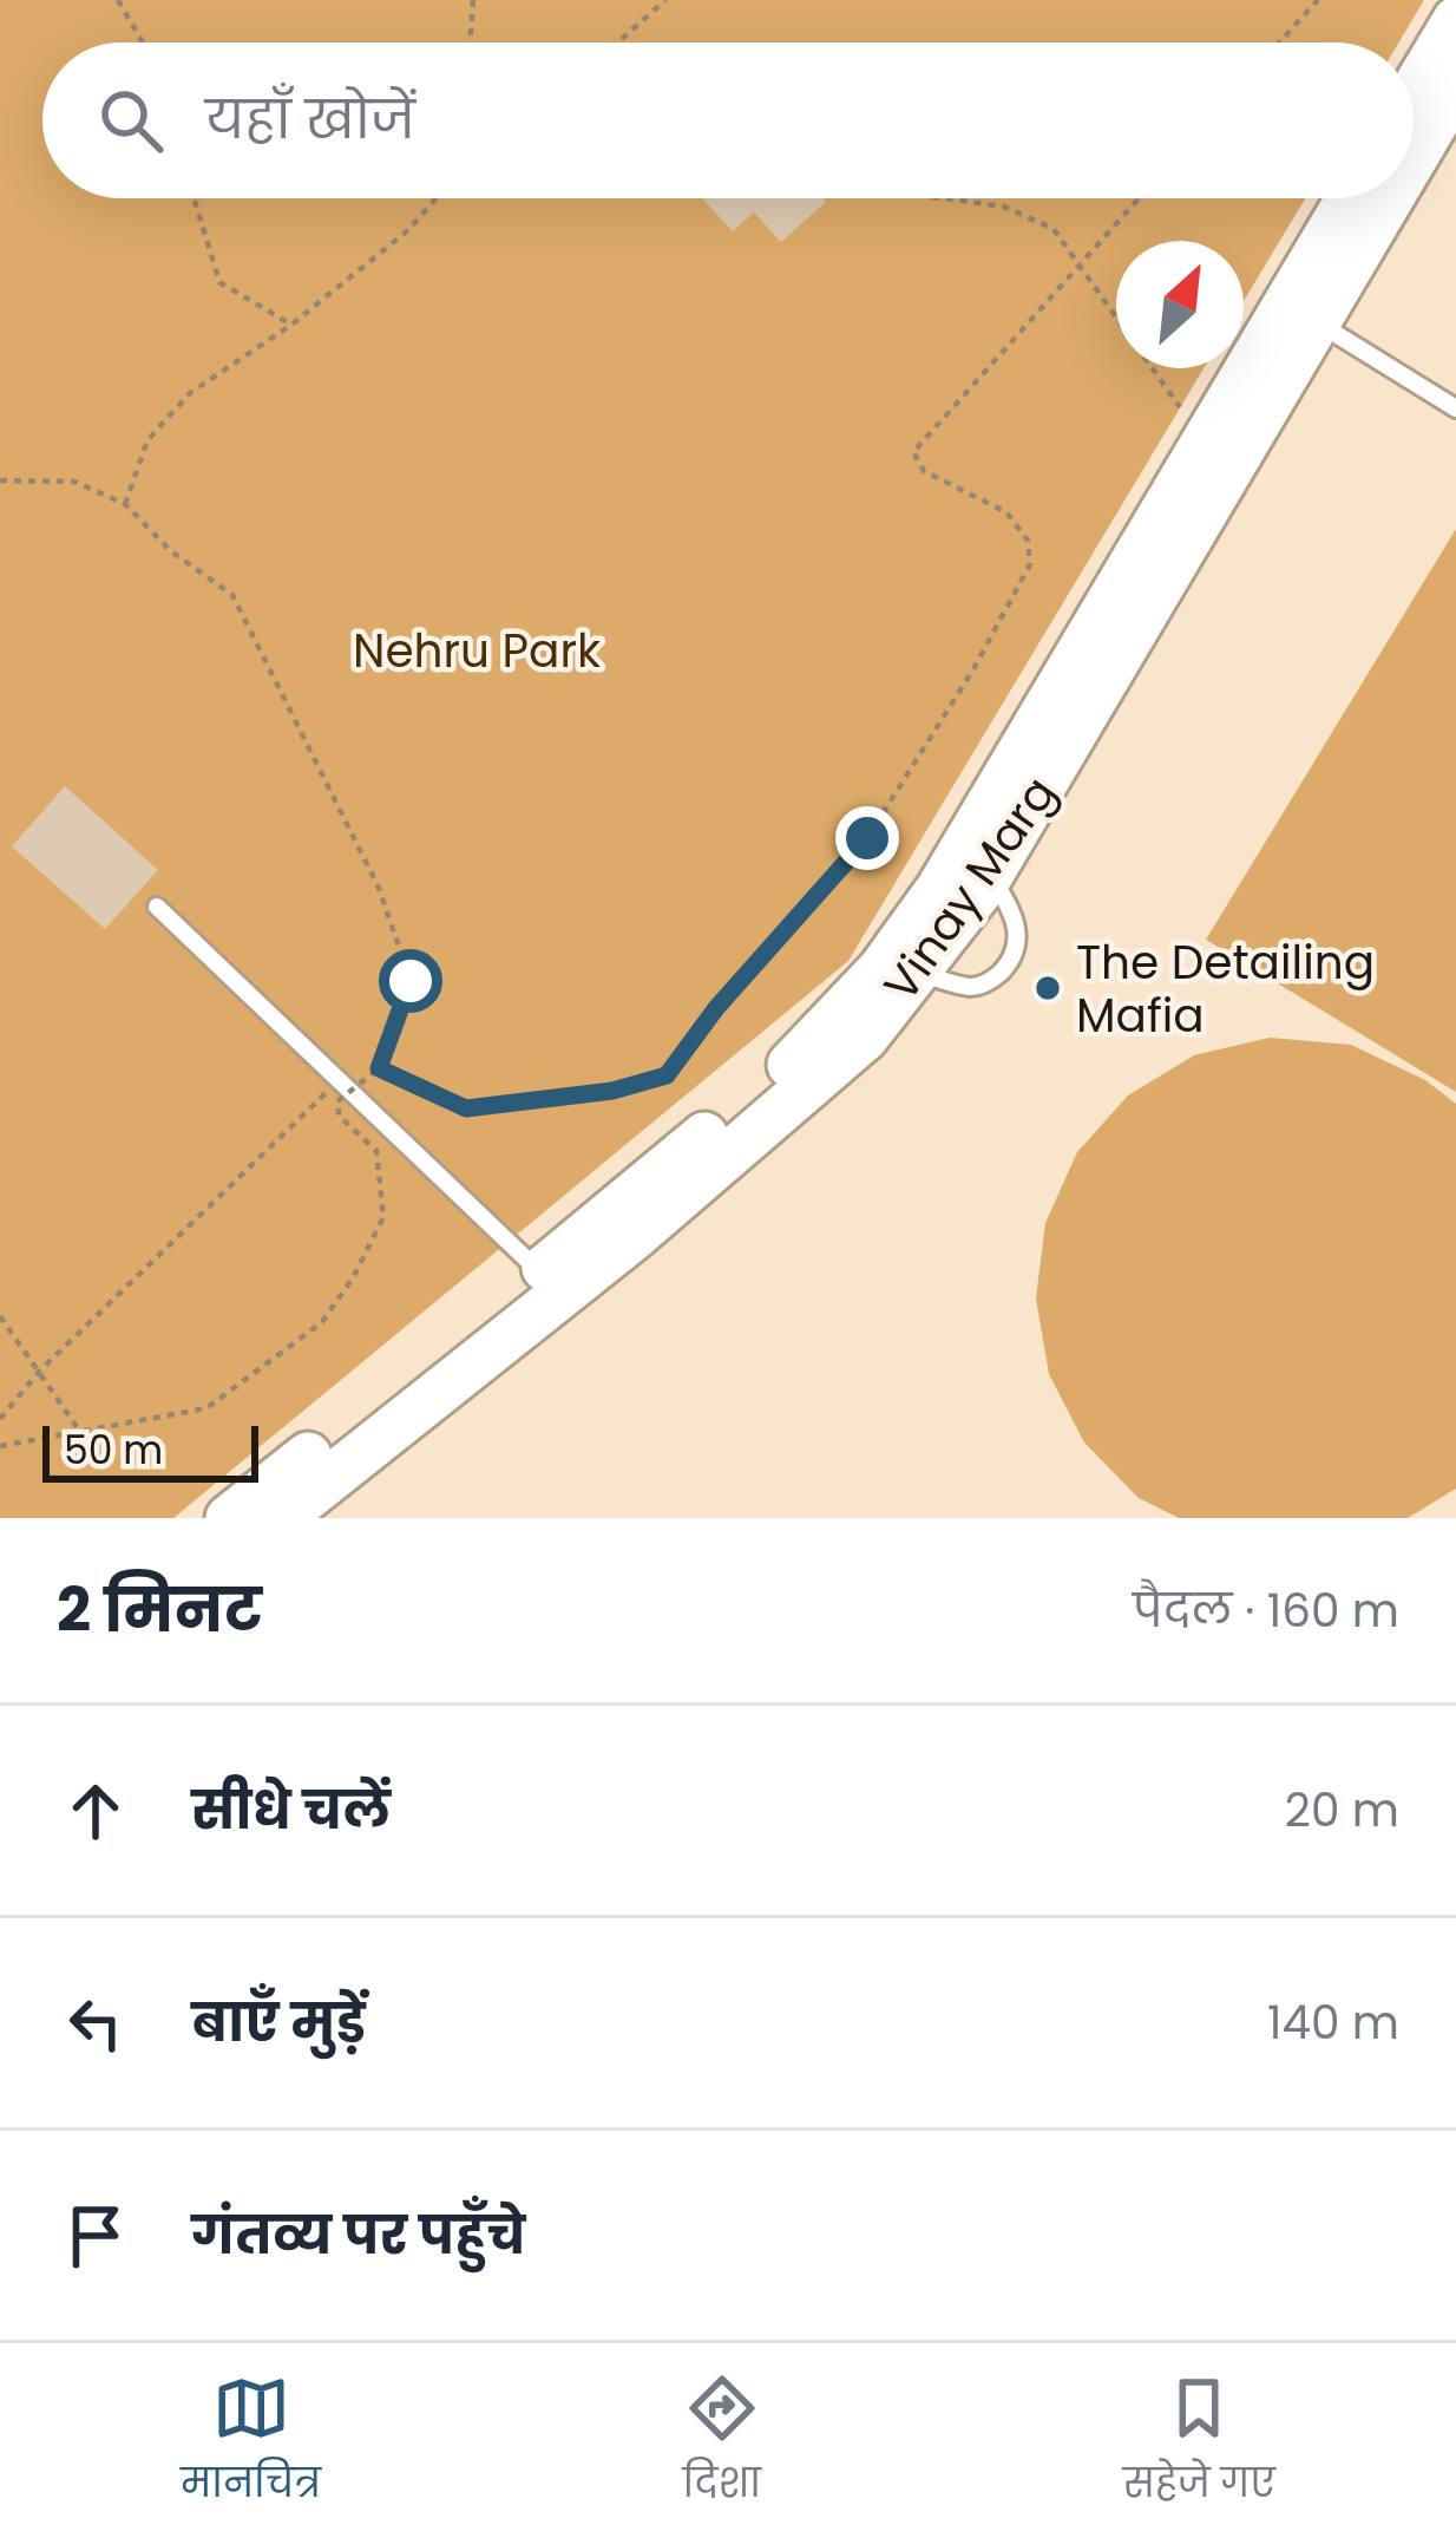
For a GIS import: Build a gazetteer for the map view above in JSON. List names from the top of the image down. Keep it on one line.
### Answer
{"streets":{"main road":["Vinay Marg"]},"parks":["Nehru Park"],"places":["The Detailing Mafia"],"scale_bar":"50 m","north":"top right","page":{"search":"यहाँ खोजें","scale":"50 m","heading":["2 मिनट","पैदल · 160 m"],"list":[["सीधे चलें","20 m"],["बाएँ मुड़ें","140 m"],"गंतव्य पर पहुँचे"],"nav":["मानचित्र","दिशा","सहेजे गए"]}}
